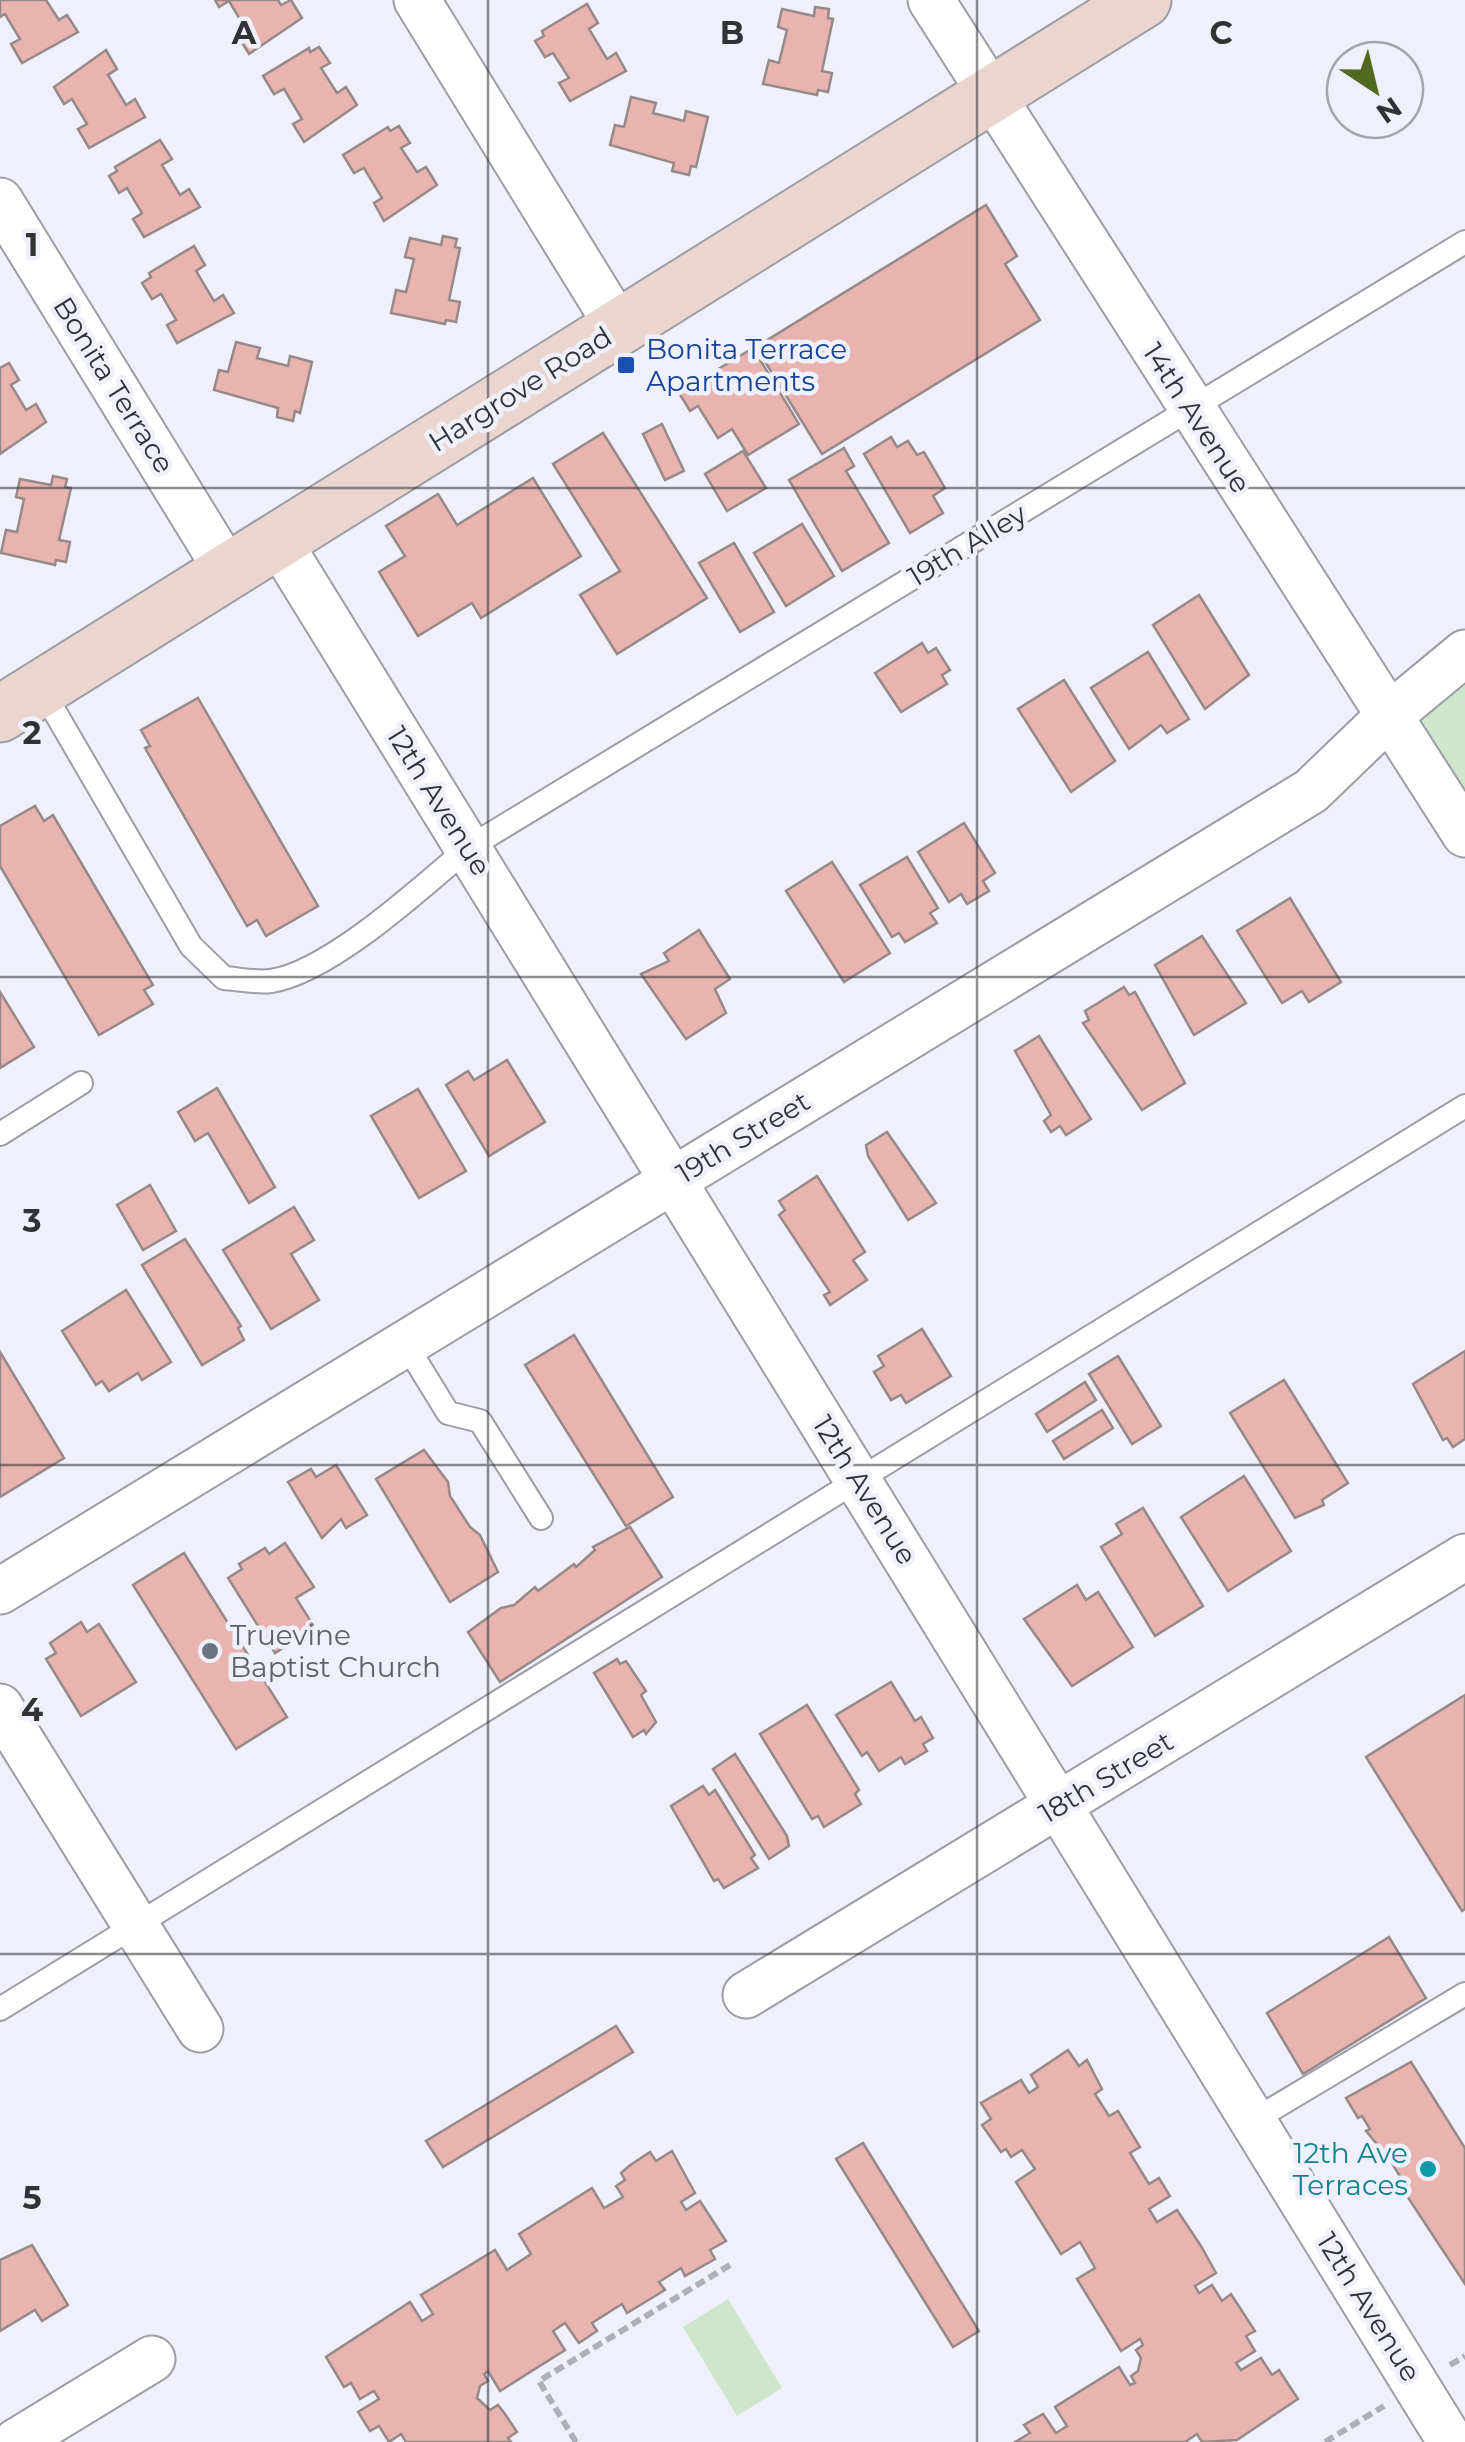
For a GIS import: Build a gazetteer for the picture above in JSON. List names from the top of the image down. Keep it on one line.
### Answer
{"streets":{"main road":["Hargrove Road"],"street":["Bonita Terrace","14th Avenue","12th Avenue","19th Street","18th Street"],"lane":["19th Alley"]},"crossings":[["Bonita Terrace","Hargrove Road"],["Hargrove Road","14th Avenue"],["Hargrove Road","19th Alley"],["Hargrove Road","12th Avenue"],["14th Avenue","19th Alley"],["14th Avenue","19th Street"],["19th Alley","12th Avenue"],["12th Avenue","19th Street"],["12th Avenue","18th Street"]],"places":{"transit":["Bonita Terrace Apartments"],"other":["Truevine Baptist Church","12th Ave Terraces"]},"north":"bottom right","grid":{"columns":["A","B","C"],"rows":["1","2","3","4","5"]}}
